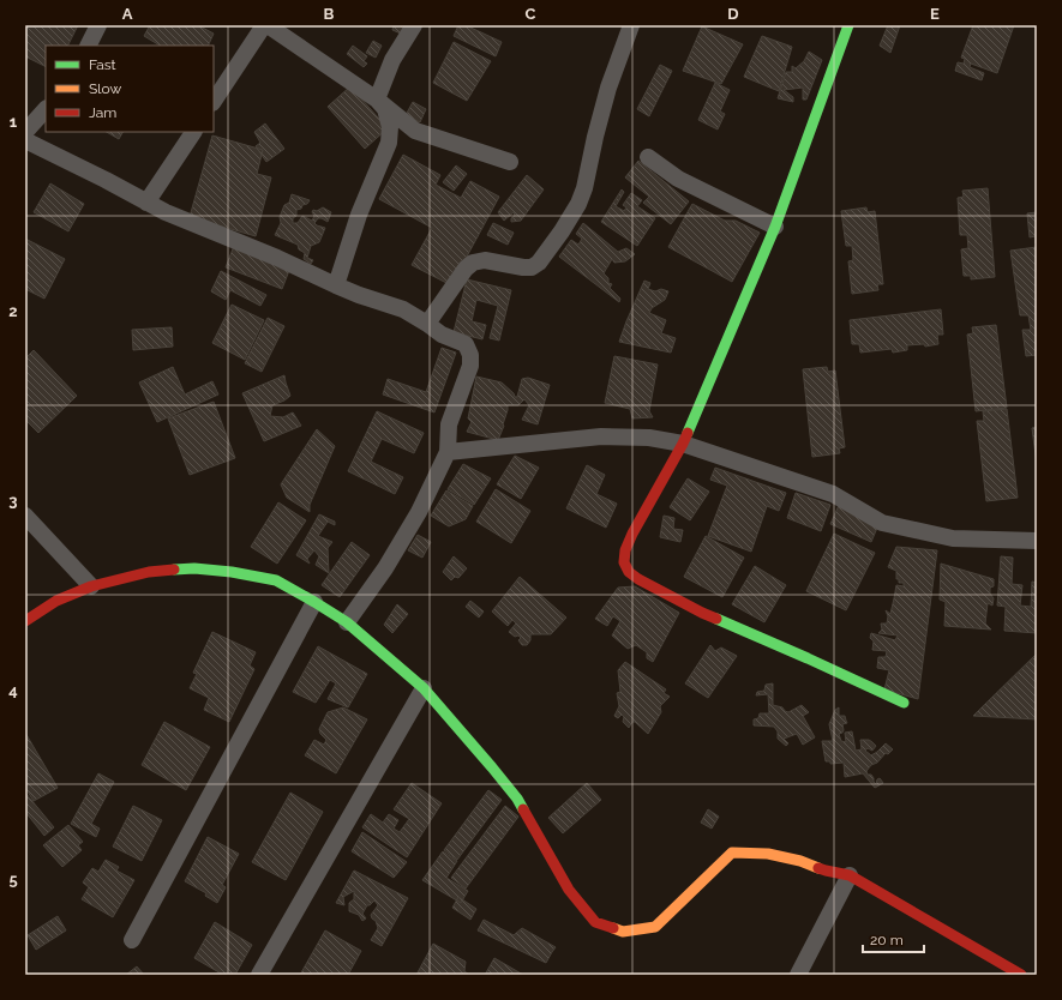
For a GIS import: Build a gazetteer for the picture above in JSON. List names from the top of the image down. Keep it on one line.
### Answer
{"legend":["Fast","Slow","Jam"],"scale_bar":"20 m","grid":{"columns":["A","B","C","D","E"],"rows":["1","2","3","4","5"]}}
